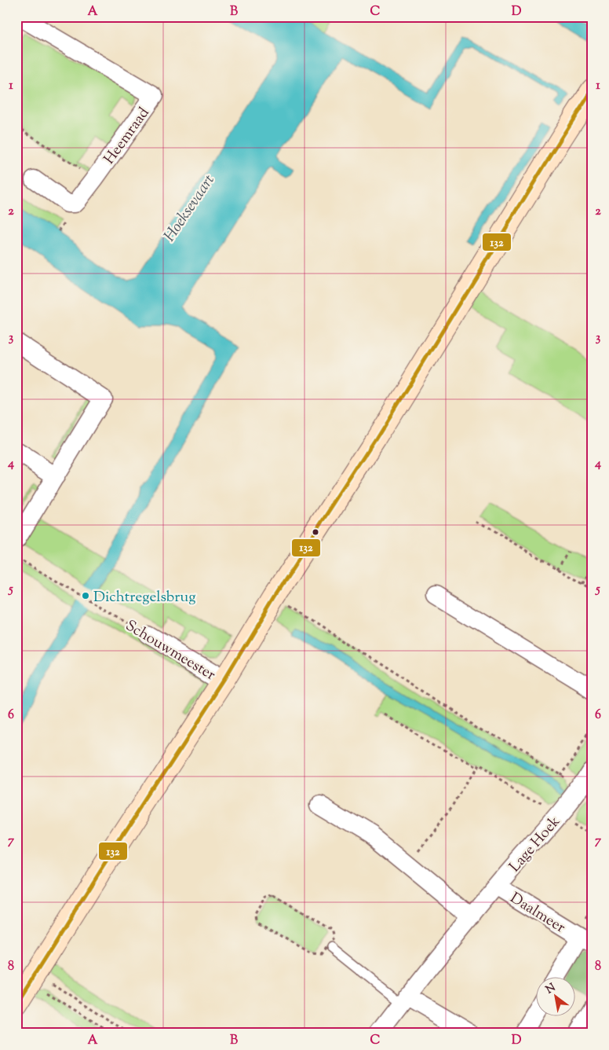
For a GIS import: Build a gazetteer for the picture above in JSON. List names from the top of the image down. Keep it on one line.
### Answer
{"streets":{"street":["Heemraad","Schouwmeester","Lage Hoek","Daalmeer"]},"crossings":[["Lage Hoek","Daalmeer"]],"water":["Hoeksevaart"],"places":["Dichtregelsbrug"],"lines":["transit line 132"],"north":"top left","grid":{"columns":["A","B","C","D"],"rows":["1","2","3","4","5","6","7","8"]}}
